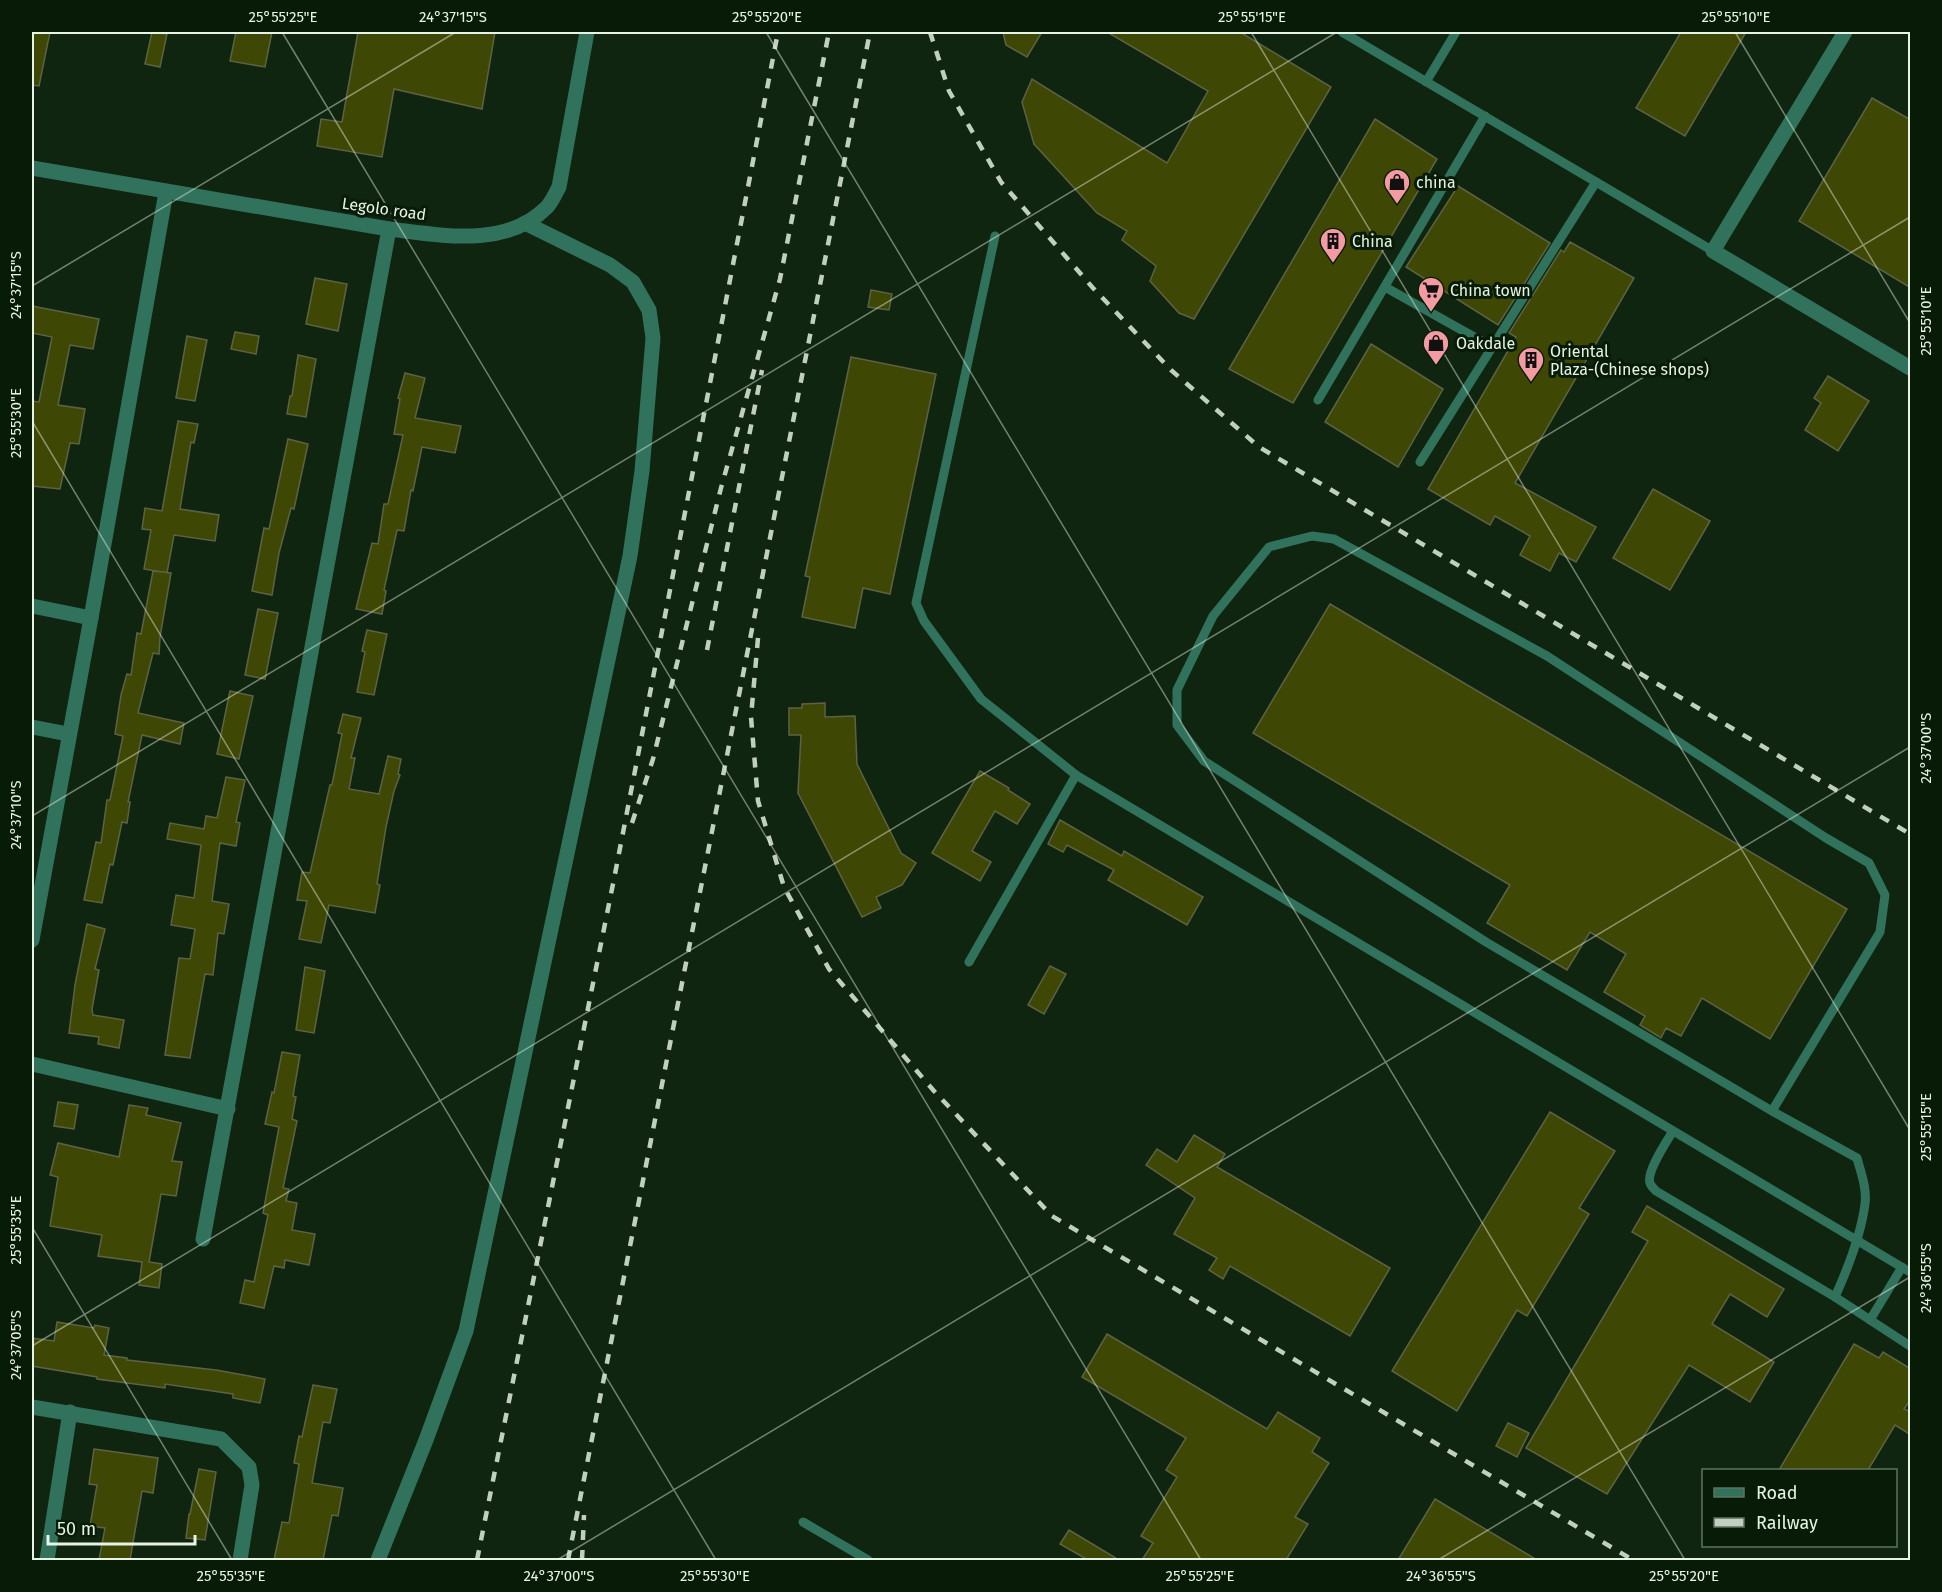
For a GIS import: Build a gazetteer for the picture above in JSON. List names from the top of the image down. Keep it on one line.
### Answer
{"streets":{"street":["Legolo road"]},"places":{"shop":["china","Oakdale"],"building":["China","Oriental Plaza-(Chinese shops)"],"supermarket":["China town"]},"legend":["Road","Railway"],"scale_bar":"50 m","coordinates":["25°55'25\"E","24°37'15\"S","25°55'20\"E","25°55'15\"E","25°55'10\"E","25°55'30\"E","24°37'00\"S","24°37'10\"S","25°55'35\"E","24°36'55\"S","24°37'05\"S"]}
